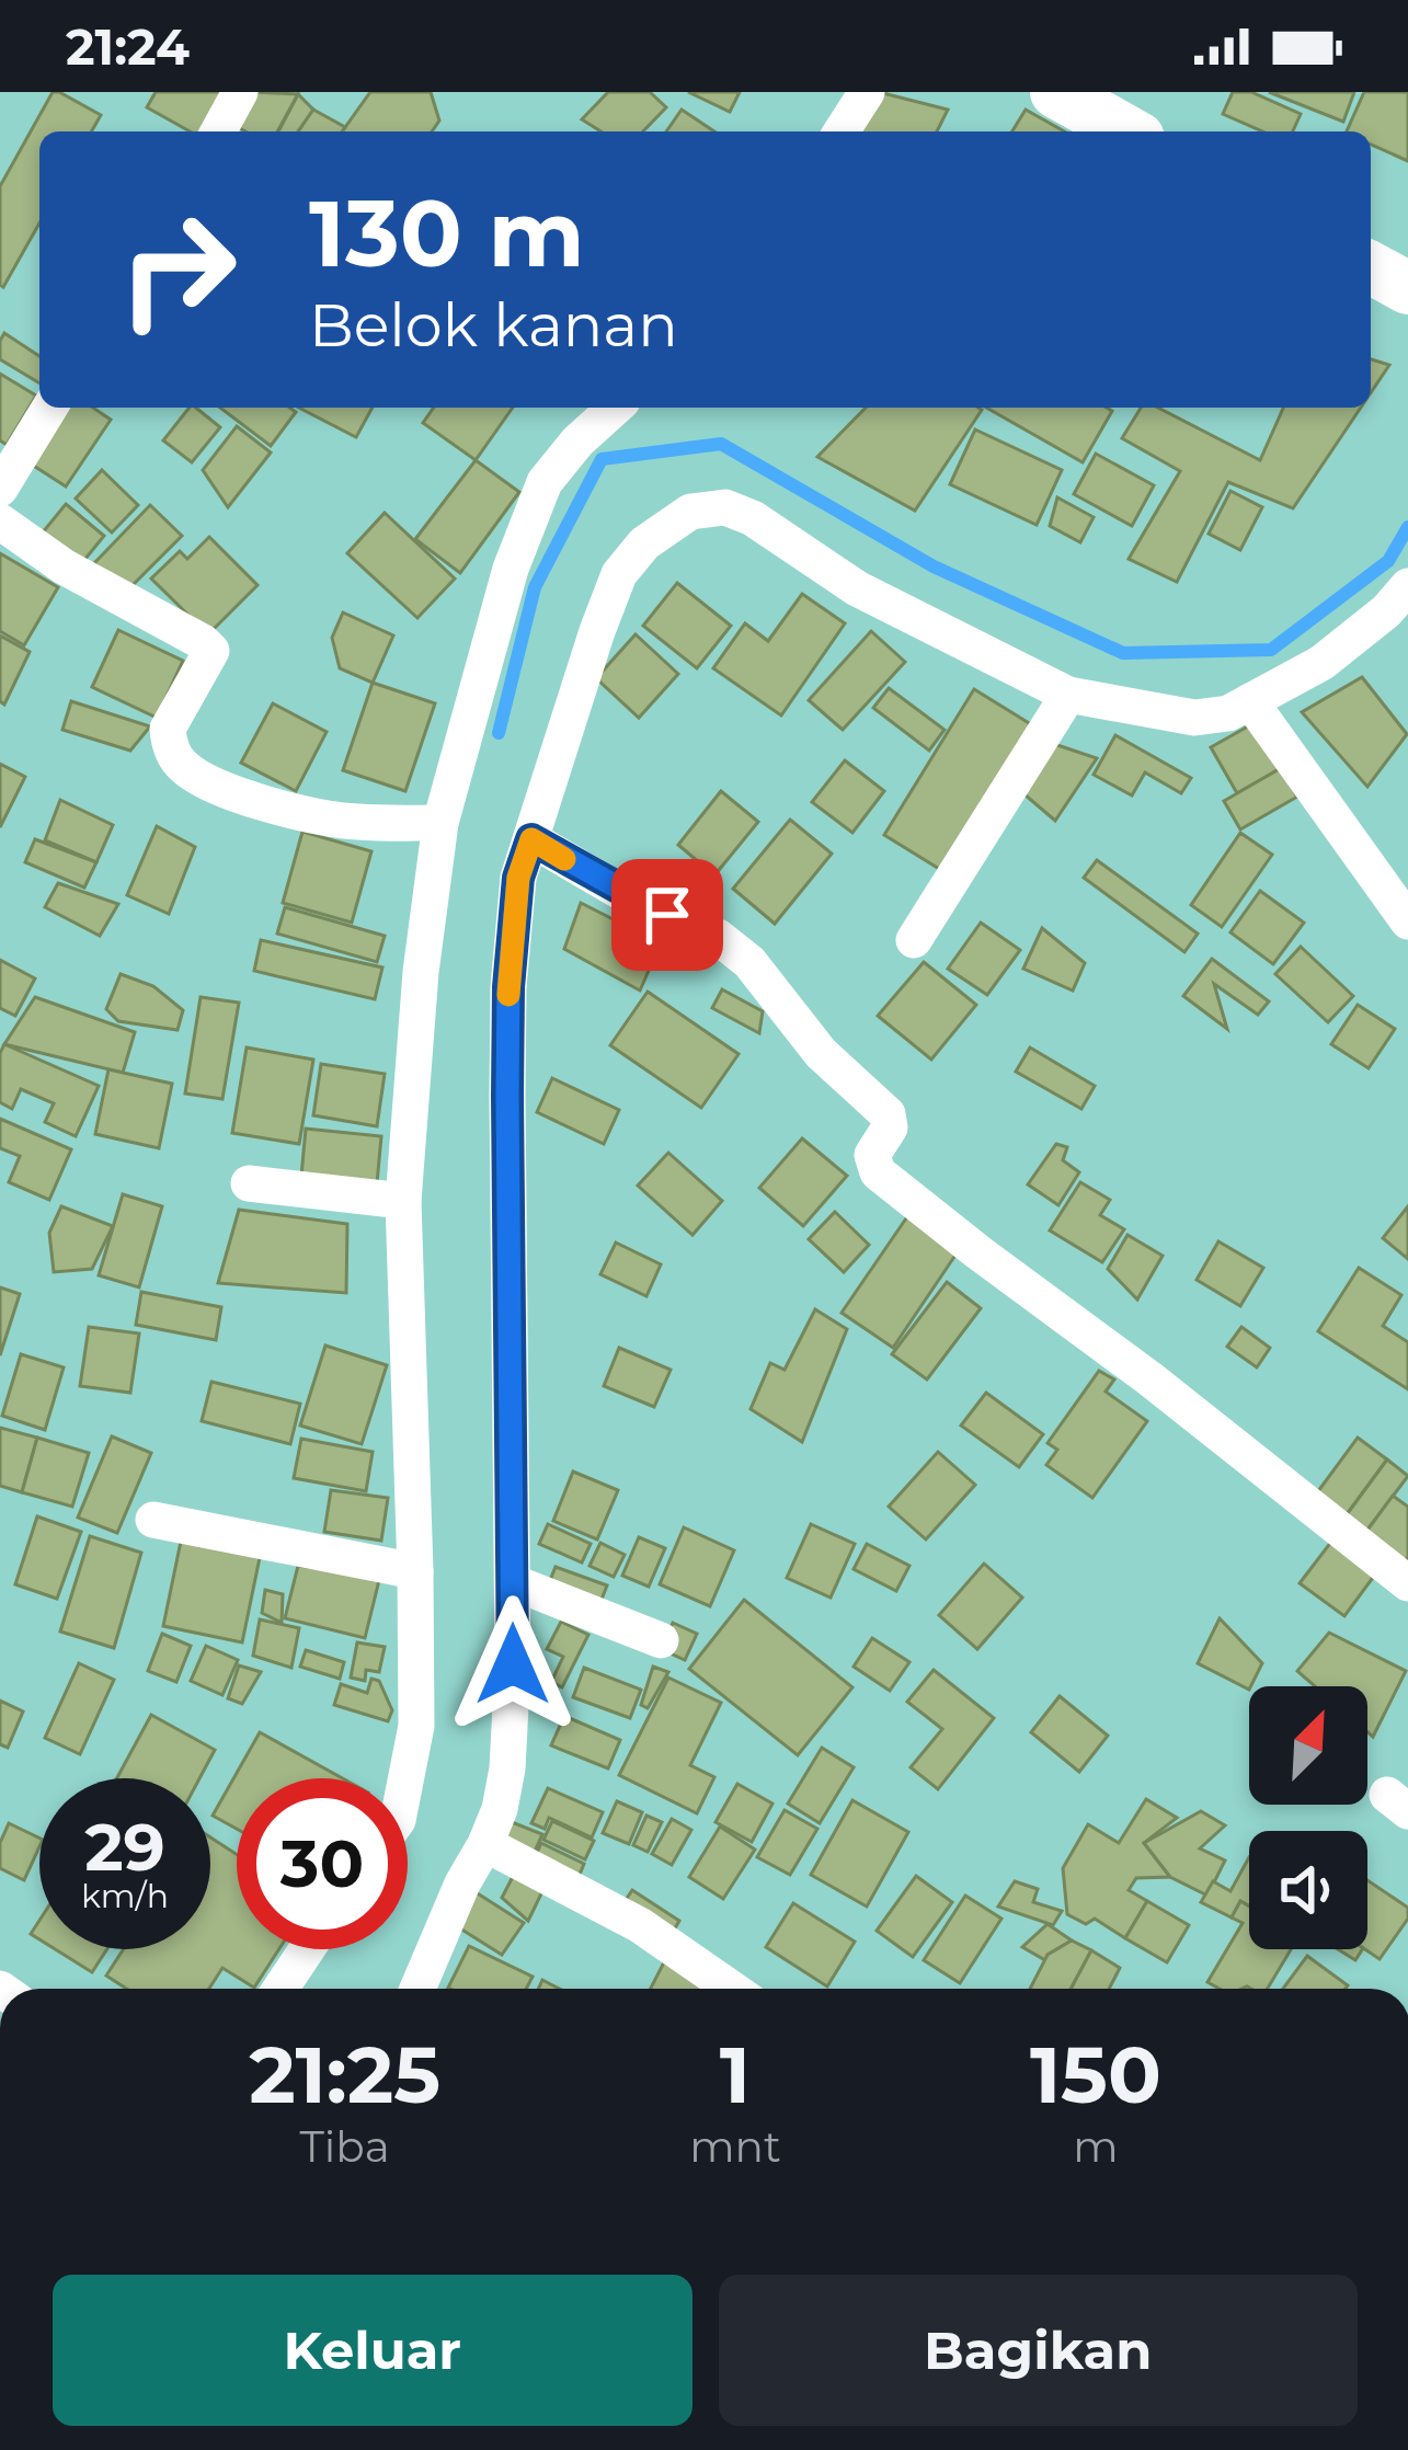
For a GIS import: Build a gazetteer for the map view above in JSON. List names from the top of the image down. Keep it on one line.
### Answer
{"north":"top right","page":{"status":"21:24","turn":["130 m","Belok kanan"],"speed":"29 km/h","limit":"30","eta":["21:25","Tiba","1","mnt","150","m"],"buttons":["Keluar","Bagikan"]}}
